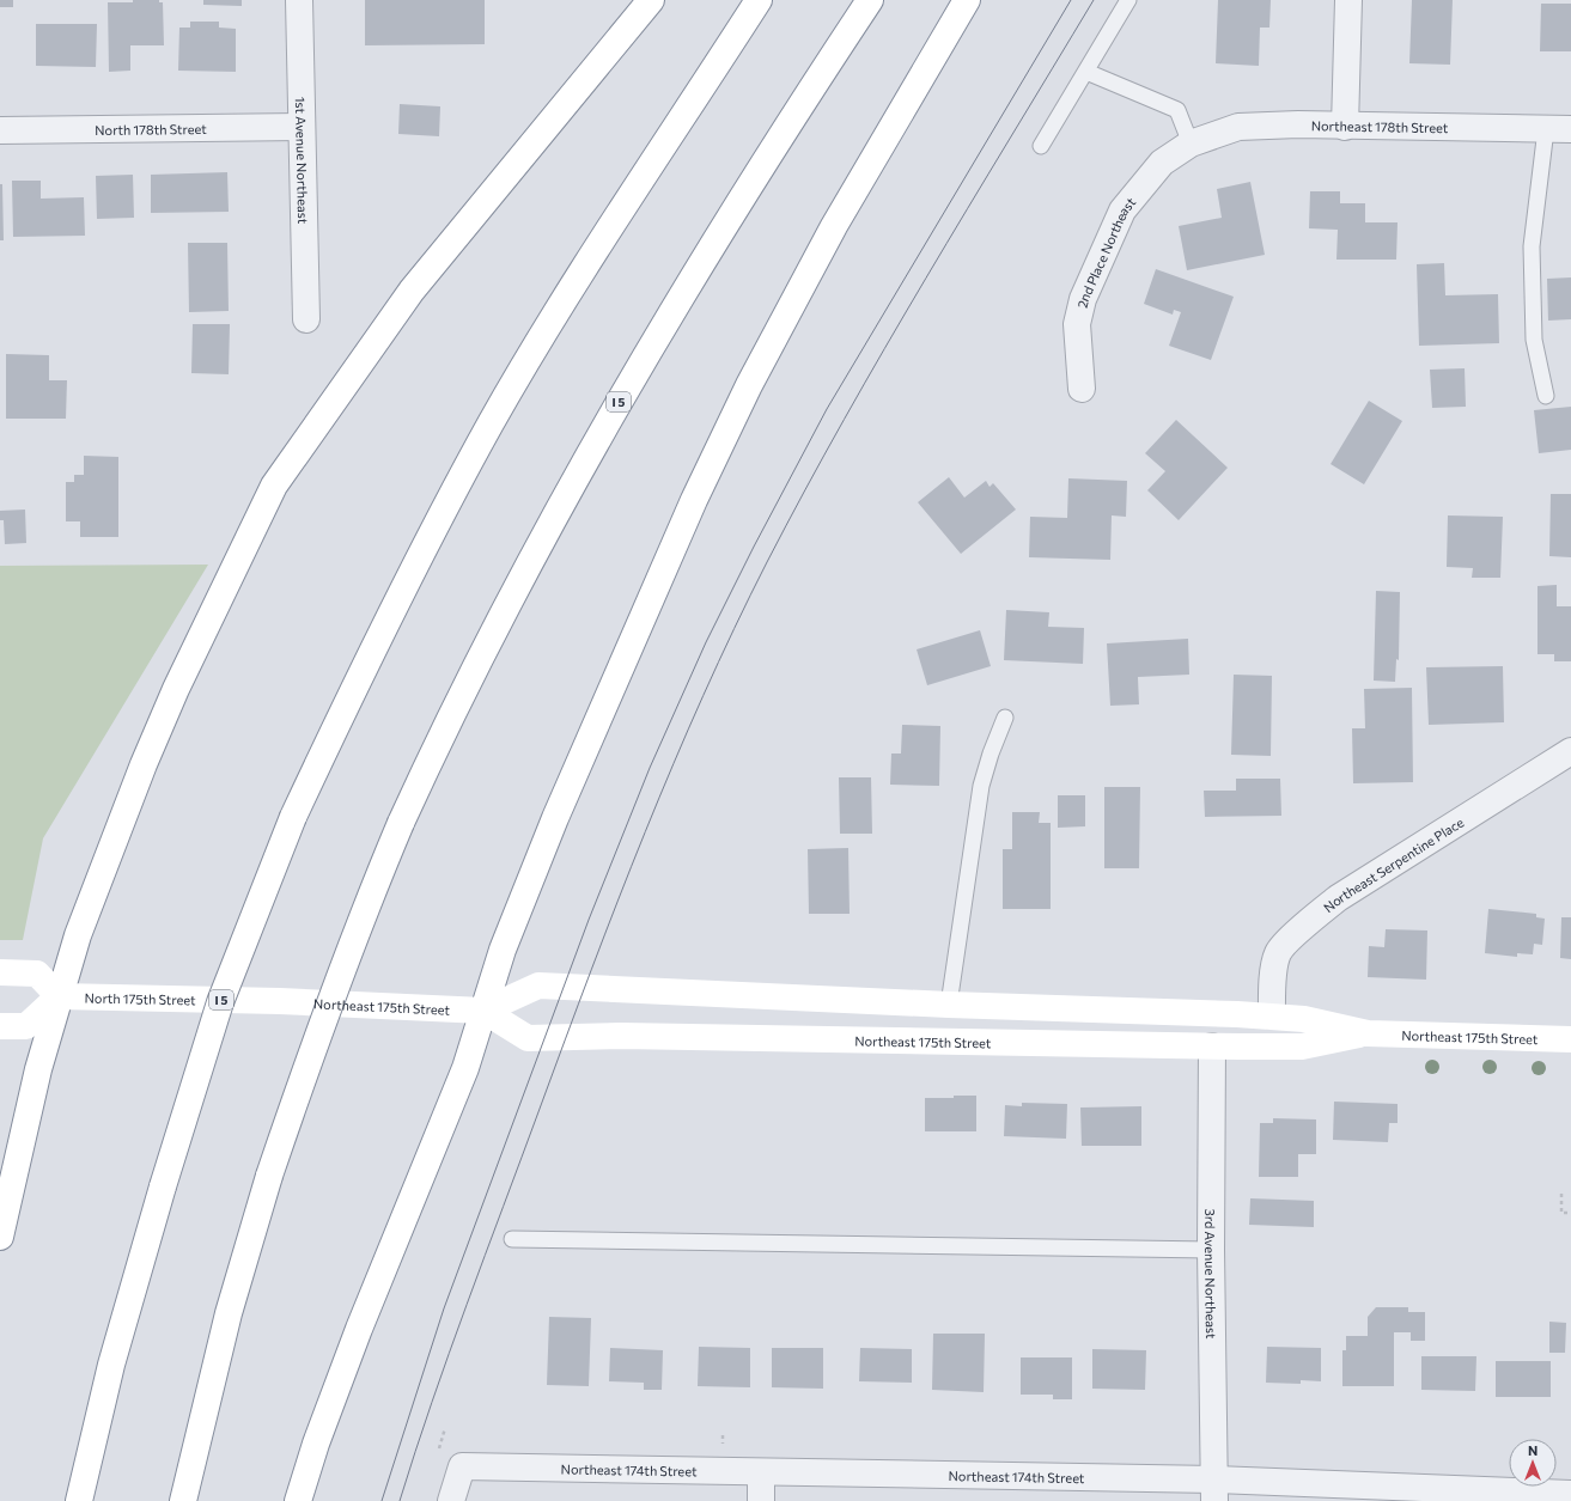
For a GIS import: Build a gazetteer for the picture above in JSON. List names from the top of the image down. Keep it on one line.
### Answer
{"streets":{"main road":["I 5","North 175th Street","Northeast 175th Street"],"street":["Northeast 178th Street","North 178th Street","1st Avenue Northeast","2nd Place Northeast","Northeast Serpentine Place","3rd Avenue Northeast","Northeast 174th Street"]},"crossings":[["Northeast 178th Street","2nd Place Northeast"],["North 178th Street","1st Avenue Northeast"],["Northeast Serpentine Place","Northeast 175th Street"],["North 175th Street","Northeast 175th Street"],["Northeast 175th Street","3rd Avenue Northeast"],["3rd Avenue Northeast","Northeast 174th Street"]],"north":"top"}
